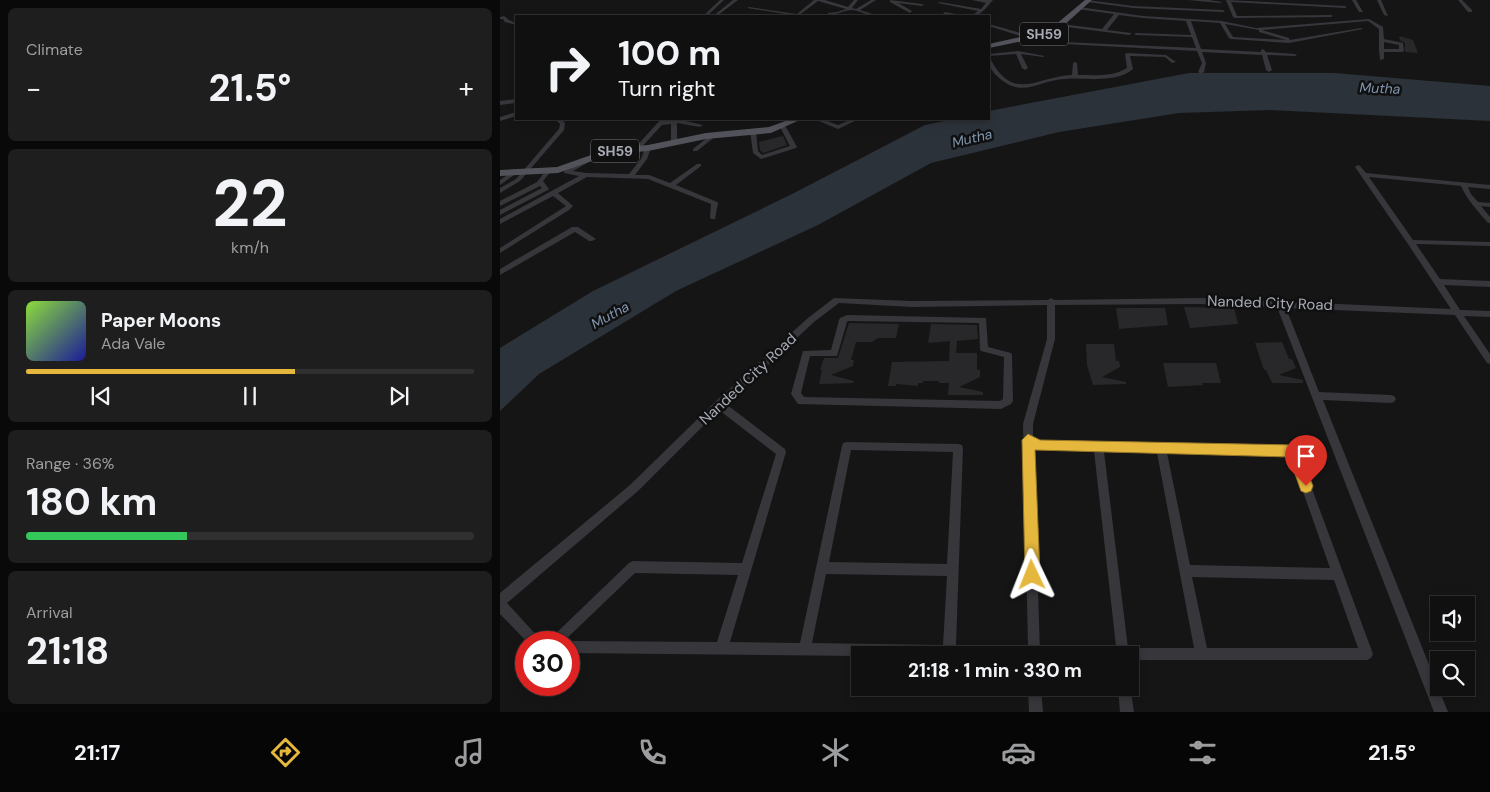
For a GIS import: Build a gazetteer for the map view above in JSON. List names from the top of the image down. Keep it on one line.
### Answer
{"streets":{"main road":["SH59"],"street":["Nanded City Road"]},"water":["Mutha"],"page":{"tile":["Climate",["22","km/h"],["Range · 36%","180 km"],["Arrival","21:18"]],"turn":["100 m","Turn right"],"heat":["−","21.5°","+"],"song":["Paper Moons","Ada Vale"],"limit":"30","trip":"21:18 · 1 min · 330 m","tabs":["21:17","21.5°"]}}
